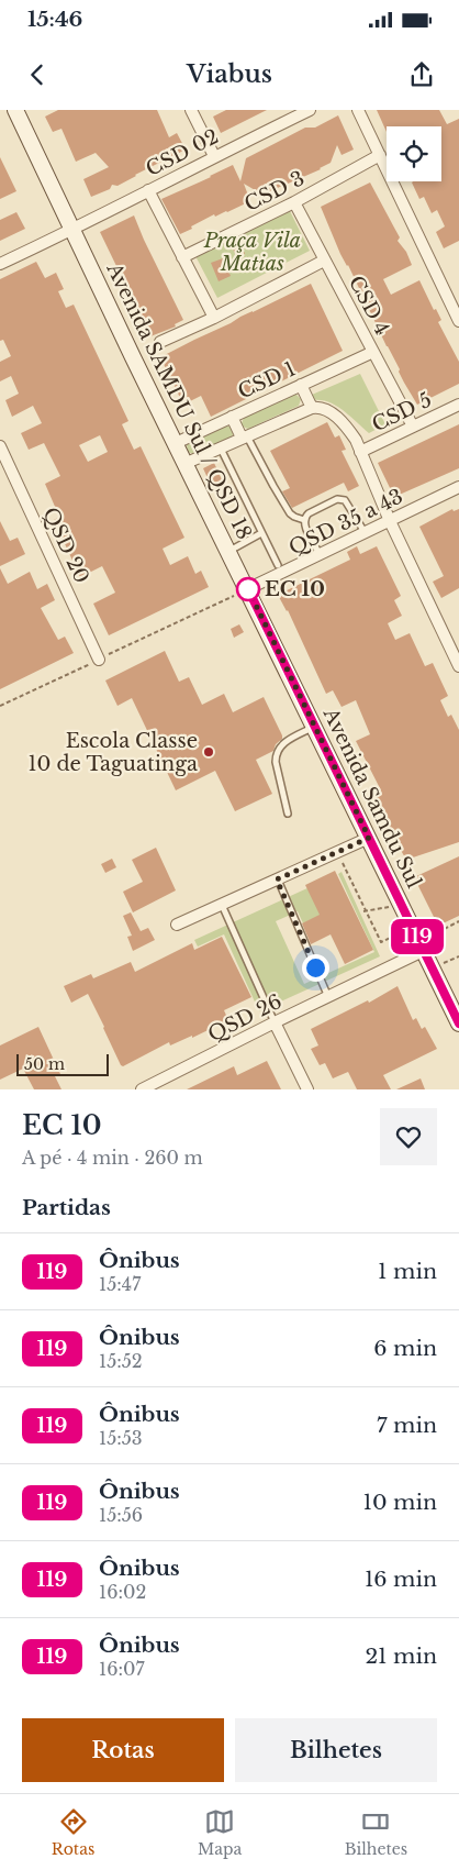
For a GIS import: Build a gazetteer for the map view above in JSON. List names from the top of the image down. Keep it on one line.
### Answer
{"streets":{"street":["CSD 02","CSD 3","CSD 4","CSD 1","Avenida SAMDU Sul / QSD 18","CSD 5","QSD 35 a 43","QSD 20","Avenida Samdu Sul","QSD 26"]},"crossings":[["CSD 02","Avenida SAMDU Sul / QSD 18"],["CSD 3","CSD 4"],["CSD 4","CSD 1"],["CSD 4","CSD 5"],["CSD 1","Avenida SAMDU Sul / QSD 18"],["Avenida SAMDU Sul / QSD 18","QSD 35 a 43"],["Avenida SAMDU Sul / QSD 18","Avenida Samdu Sul"],["QSD 35 a 43","Avenida Samdu Sul"],["Avenida Samdu Sul","QSD 26"]],"parks":["Praça Vila Matias"],"places":["EC 10","Escola Classe 10 de Taguatinga"],"lines":["bus line 119"],"scale_bar":"50 m","page":{"status":"15:46","header":"Viabus","on_map":"119","scale":"50 m","heading":[["EC 10","A pé · 4 min · 260 m"],"Partidas"],"list":[{"mark":"119","name":"Ônibus","note":"15:47","value":"1 min"},{"mark":"119","name":"Ônibus","note":"15:52","value":"6 min"},{"mark":"119","name":"Ônibus","note":"15:53","value":"7 min"},{"mark":"119","name":"Ônibus","note":"15:56","value":"10 min"},{"mark":"119","name":"Ônibus","note":"16:02","value":"16 min"},{"mark":"119","name":"Ônibus","note":"16:07","value":"21 min"}],"buttons":["Rotas","Bilhetes"],"tabs":["Rotas","Mapa","Bilhetes"]}}
